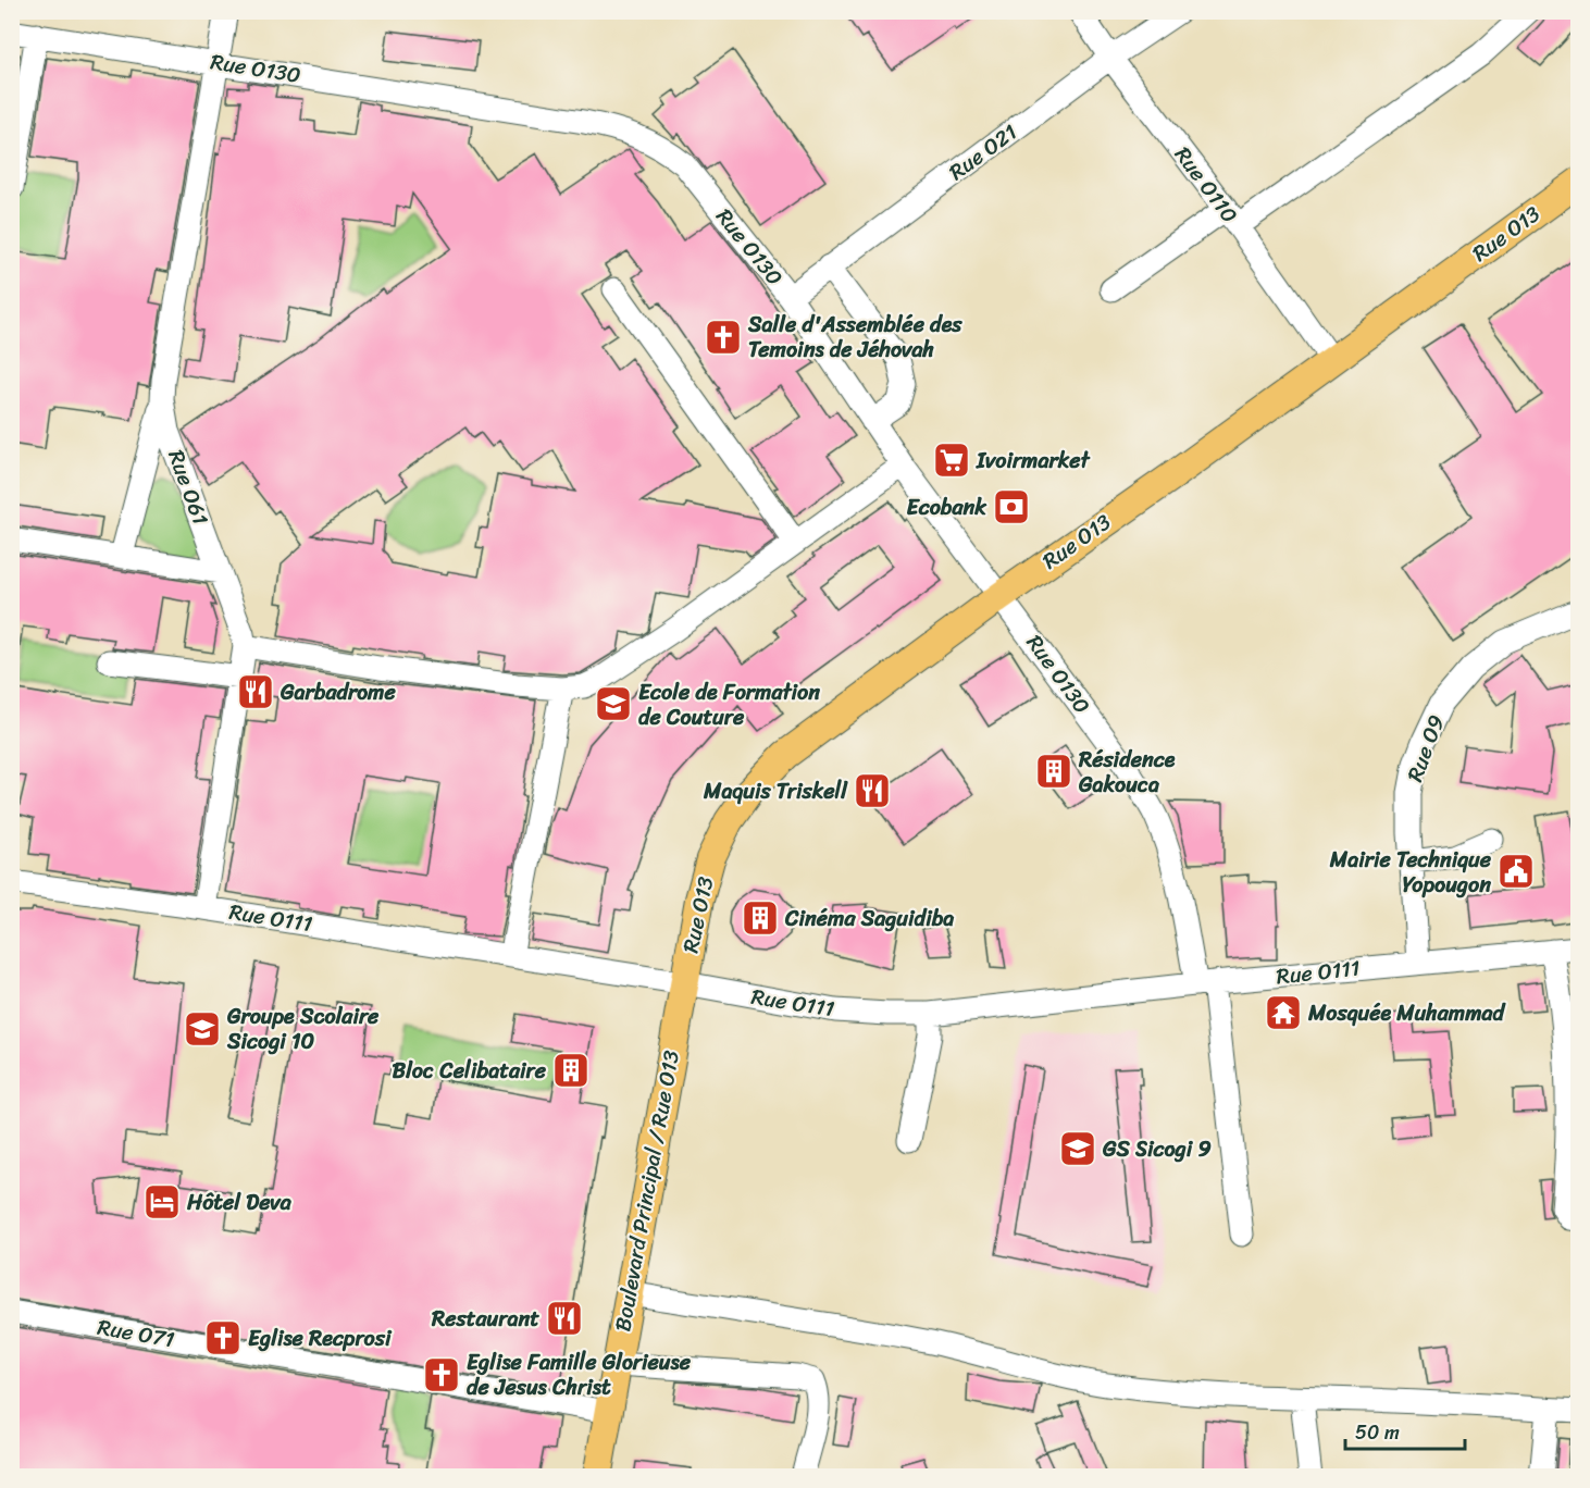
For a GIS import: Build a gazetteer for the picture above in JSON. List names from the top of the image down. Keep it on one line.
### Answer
{"streets":{"main road":["Rue O13","Boulevard Principal / Rue O13"],"street":["Rue O130","Rue O21","Rue O110","Rue O61","Rue O9","Rue O111","Rue O71"]},"crossings":[["Rue O130","Rue O21"],["Rue O130","Rue O13"],["Rue O130","Rue O61"],["Rue O130","Rue O111"],["Rue O21","Rue O110"],["Rue O110","Rue O13"],["Rue O13","Rue O111"],["Rue O13","Boulevard Principal / Rue O13"],["Rue O61","Rue O111"],["Rue O9","Rue O111"],["Rue O111","Boulevard Principal / Rue O13"],["Boulevard Principal / Rue O13","Rue O71"]],"places":{"church":["Salle d'Assemblée des Temoins de Jéhovah","Eglise Recprosi","Eglise Famille Glorieuse de Jesus Christ"],"supermarket":["Ivoirmarket"],"bank":["Ecobank"],"restaurant":["Garbadrome","Maquis Triskell","Restaurant"],"school or university":["Ecole de Formation de Couture","Groupe Scolaire Sicogi 10","GS Sicogi 9"],"building":["Résidence Gakouca","Cinéma Saguidiba","Bloc Celibataire"],"public building":["Mairie Technique Yopougon"],"temple":["Mosquée Muhammad"],"hotel":["Hôtel Deva"]},"scale_bar":"50 m"}
